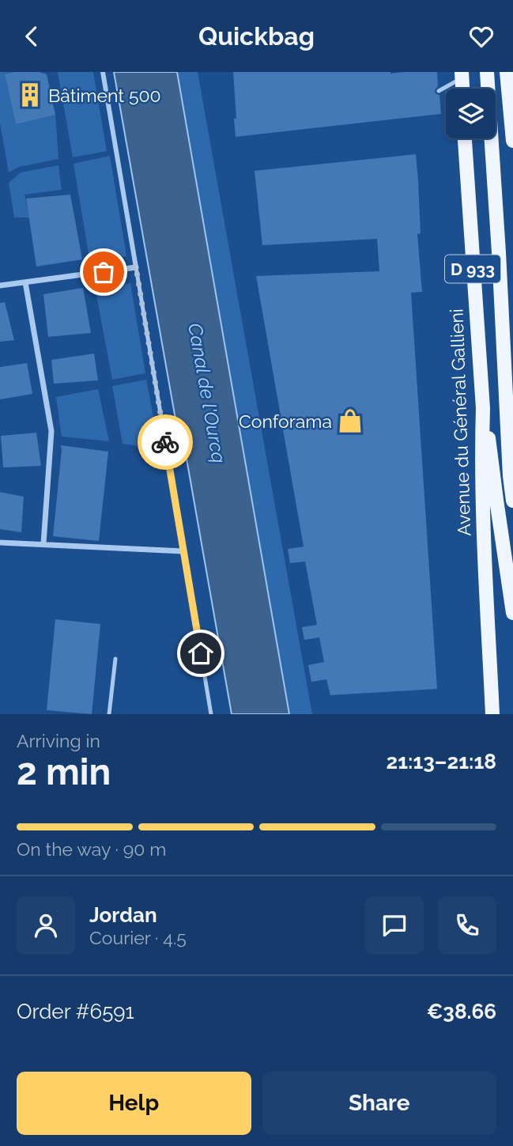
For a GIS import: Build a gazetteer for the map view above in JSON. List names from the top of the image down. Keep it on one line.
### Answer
{"streets":{"main road":["D 933","Avenue du Général Gallieni"]},"water":["Canal de l'Ourcq"],"places":{"building":["Bâtiment 500"],"shop":["Conforama"]},"page":{"header":"Quickbag","heading":["2 min","Arriving in","21:13–21:18"],"panel":["Jordan","Courier · 4.5","Order #6591","€38.66"],"bar":"On the way · 90 m","buttons":["Help","Share"]}}
